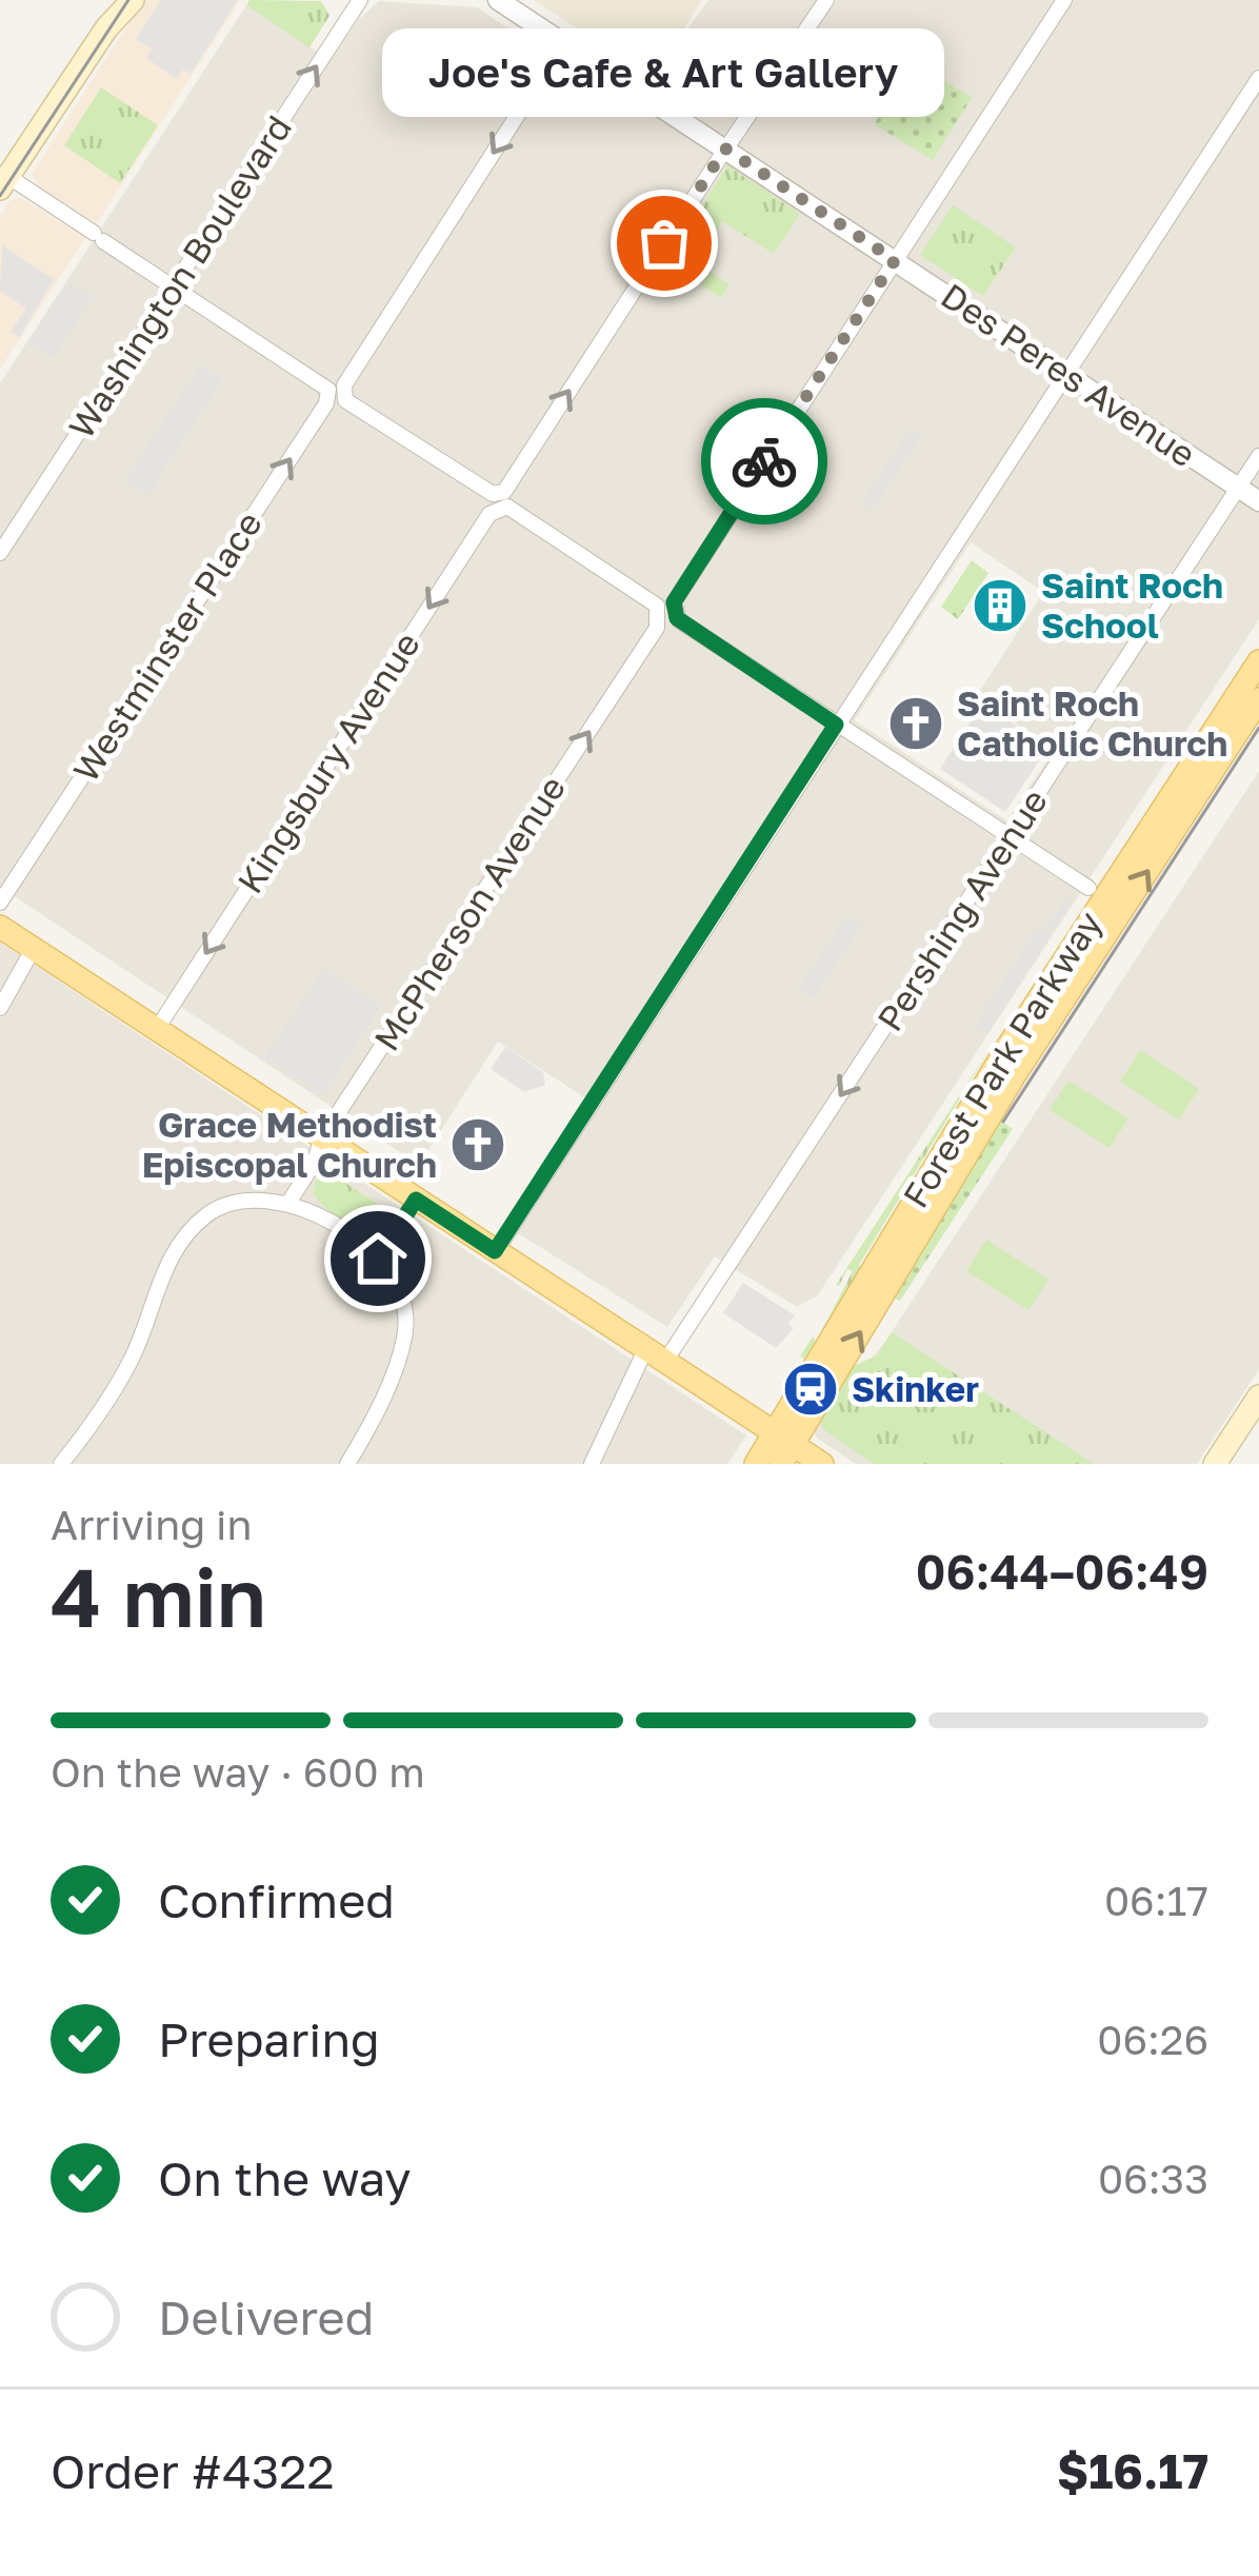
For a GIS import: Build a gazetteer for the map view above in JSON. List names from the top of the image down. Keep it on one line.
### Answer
{"streets":{"main road":["Forest Park Parkway"],"street":["Washington Boulevard","Des Peres Avenue","Westminster Place","Kingsbury Avenue","Pershing Avenue","McPherson Avenue"]},"crossings":[["Des Peres Avenue","Westminster Place"],["Des Peres Avenue","Pershing Avenue"],["Kingsbury Avenue","McPherson Avenue"]],"one_way":["Washington Boulevard","Kingsbury Avenue","Pershing Avenue","McPherson Avenue"],"places":{"other":["Joe's Cafe & Art Gallery"],"building":["Saint Roch School"],"church":["Saint Roch Catholic Church","Grace Methodist Episcopal Church"],"station":["Skinker"]},"page":{"bubble":"Joe's Cafe & Art Gallery","heading":["4 min","Arriving in","06:44–06:49"],"panel":["Order #4322","$16.17"],"bar":"On the way · 600 m","list":[["Confirmed","06:17"],["Preparing","06:26"],["On the way","06:33"],"Delivered"]}}
